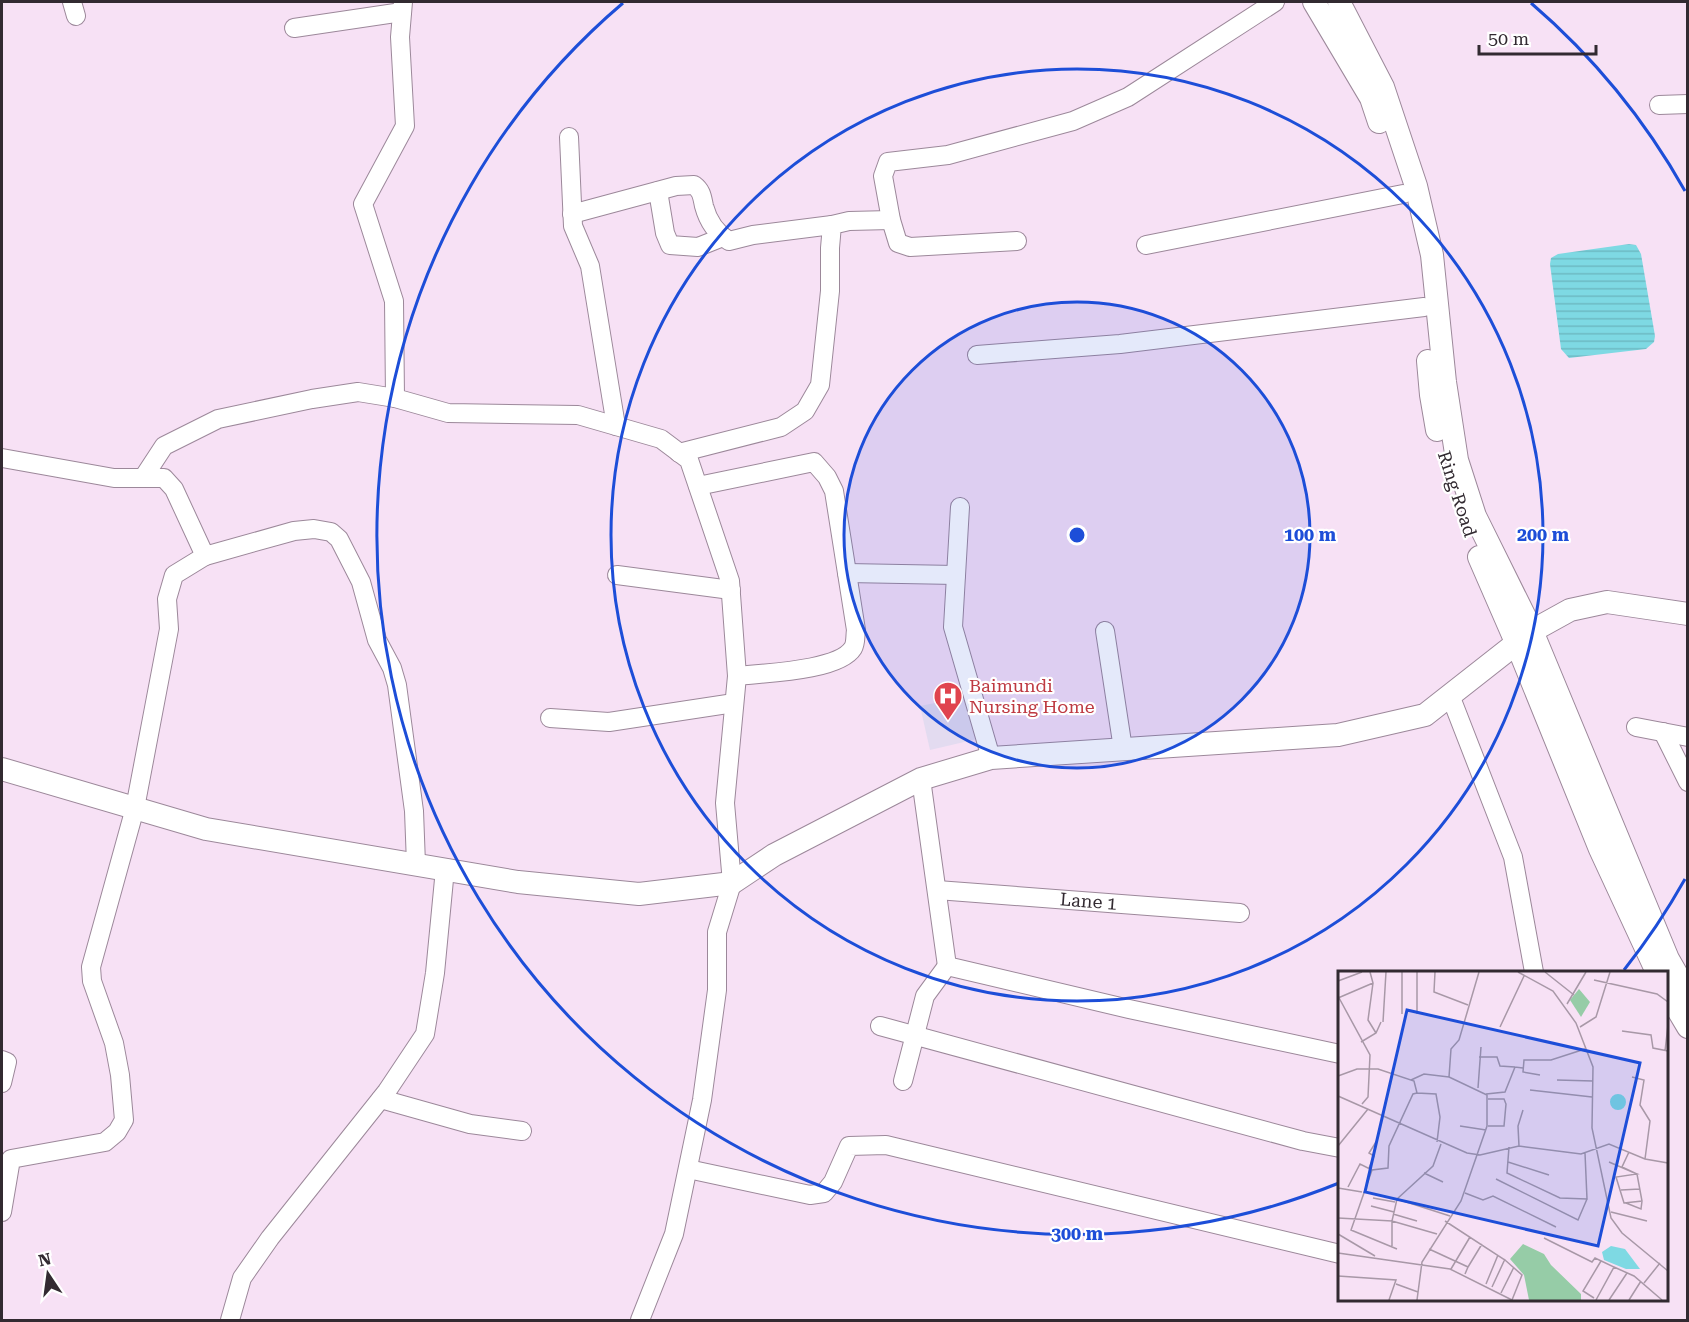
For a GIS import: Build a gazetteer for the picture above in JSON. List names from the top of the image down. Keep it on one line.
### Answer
{"streets":{"main road":["Ring Road"],"street":["Lane 1"]},"places":{"hospital":["Baimundi Nursing Home"]},"scale_bar":"50 m","north":"top","rings":["100 m","200 m","300 m"]}
